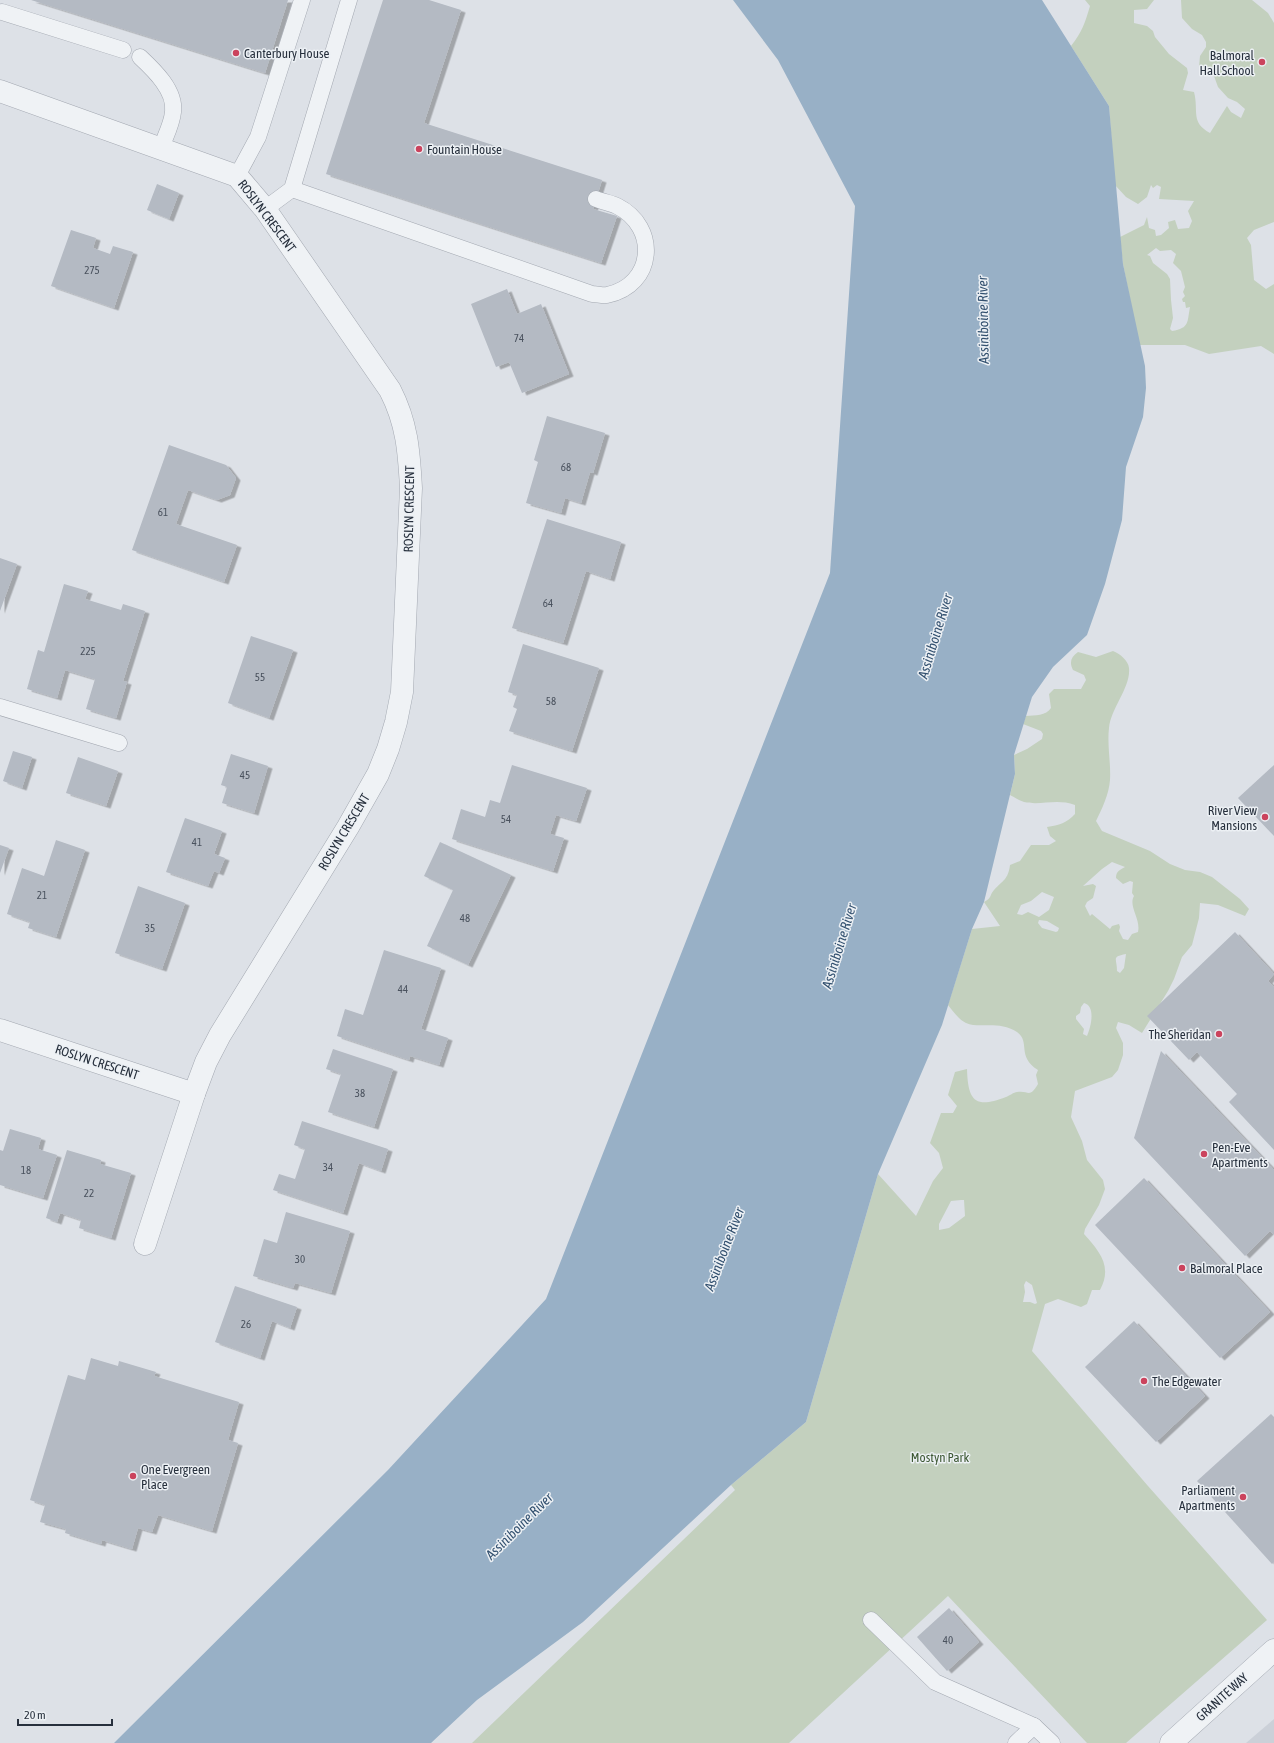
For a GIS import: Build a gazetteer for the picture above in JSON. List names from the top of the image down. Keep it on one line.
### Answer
{"streets":{"street":["ROSLYN CRESCENT","GRANITE WAY"]},"water":["Assiniboine River"],"parks":["Mostyn Park"],"places":["Canterbury House","Balmoral Hall School","Fountain House","River View Mansions","The Sheridan","Pen-Eve Apartments","Balmoral Place","The Edgewater","One Evergreen Place","Parliament Apartments"],"house_numbers":["275","74","68","61","64","225","55","58","45","54","41","21","48","35","44","38","34","18","22","30","26","40"],"scale_bar":"20 m"}
